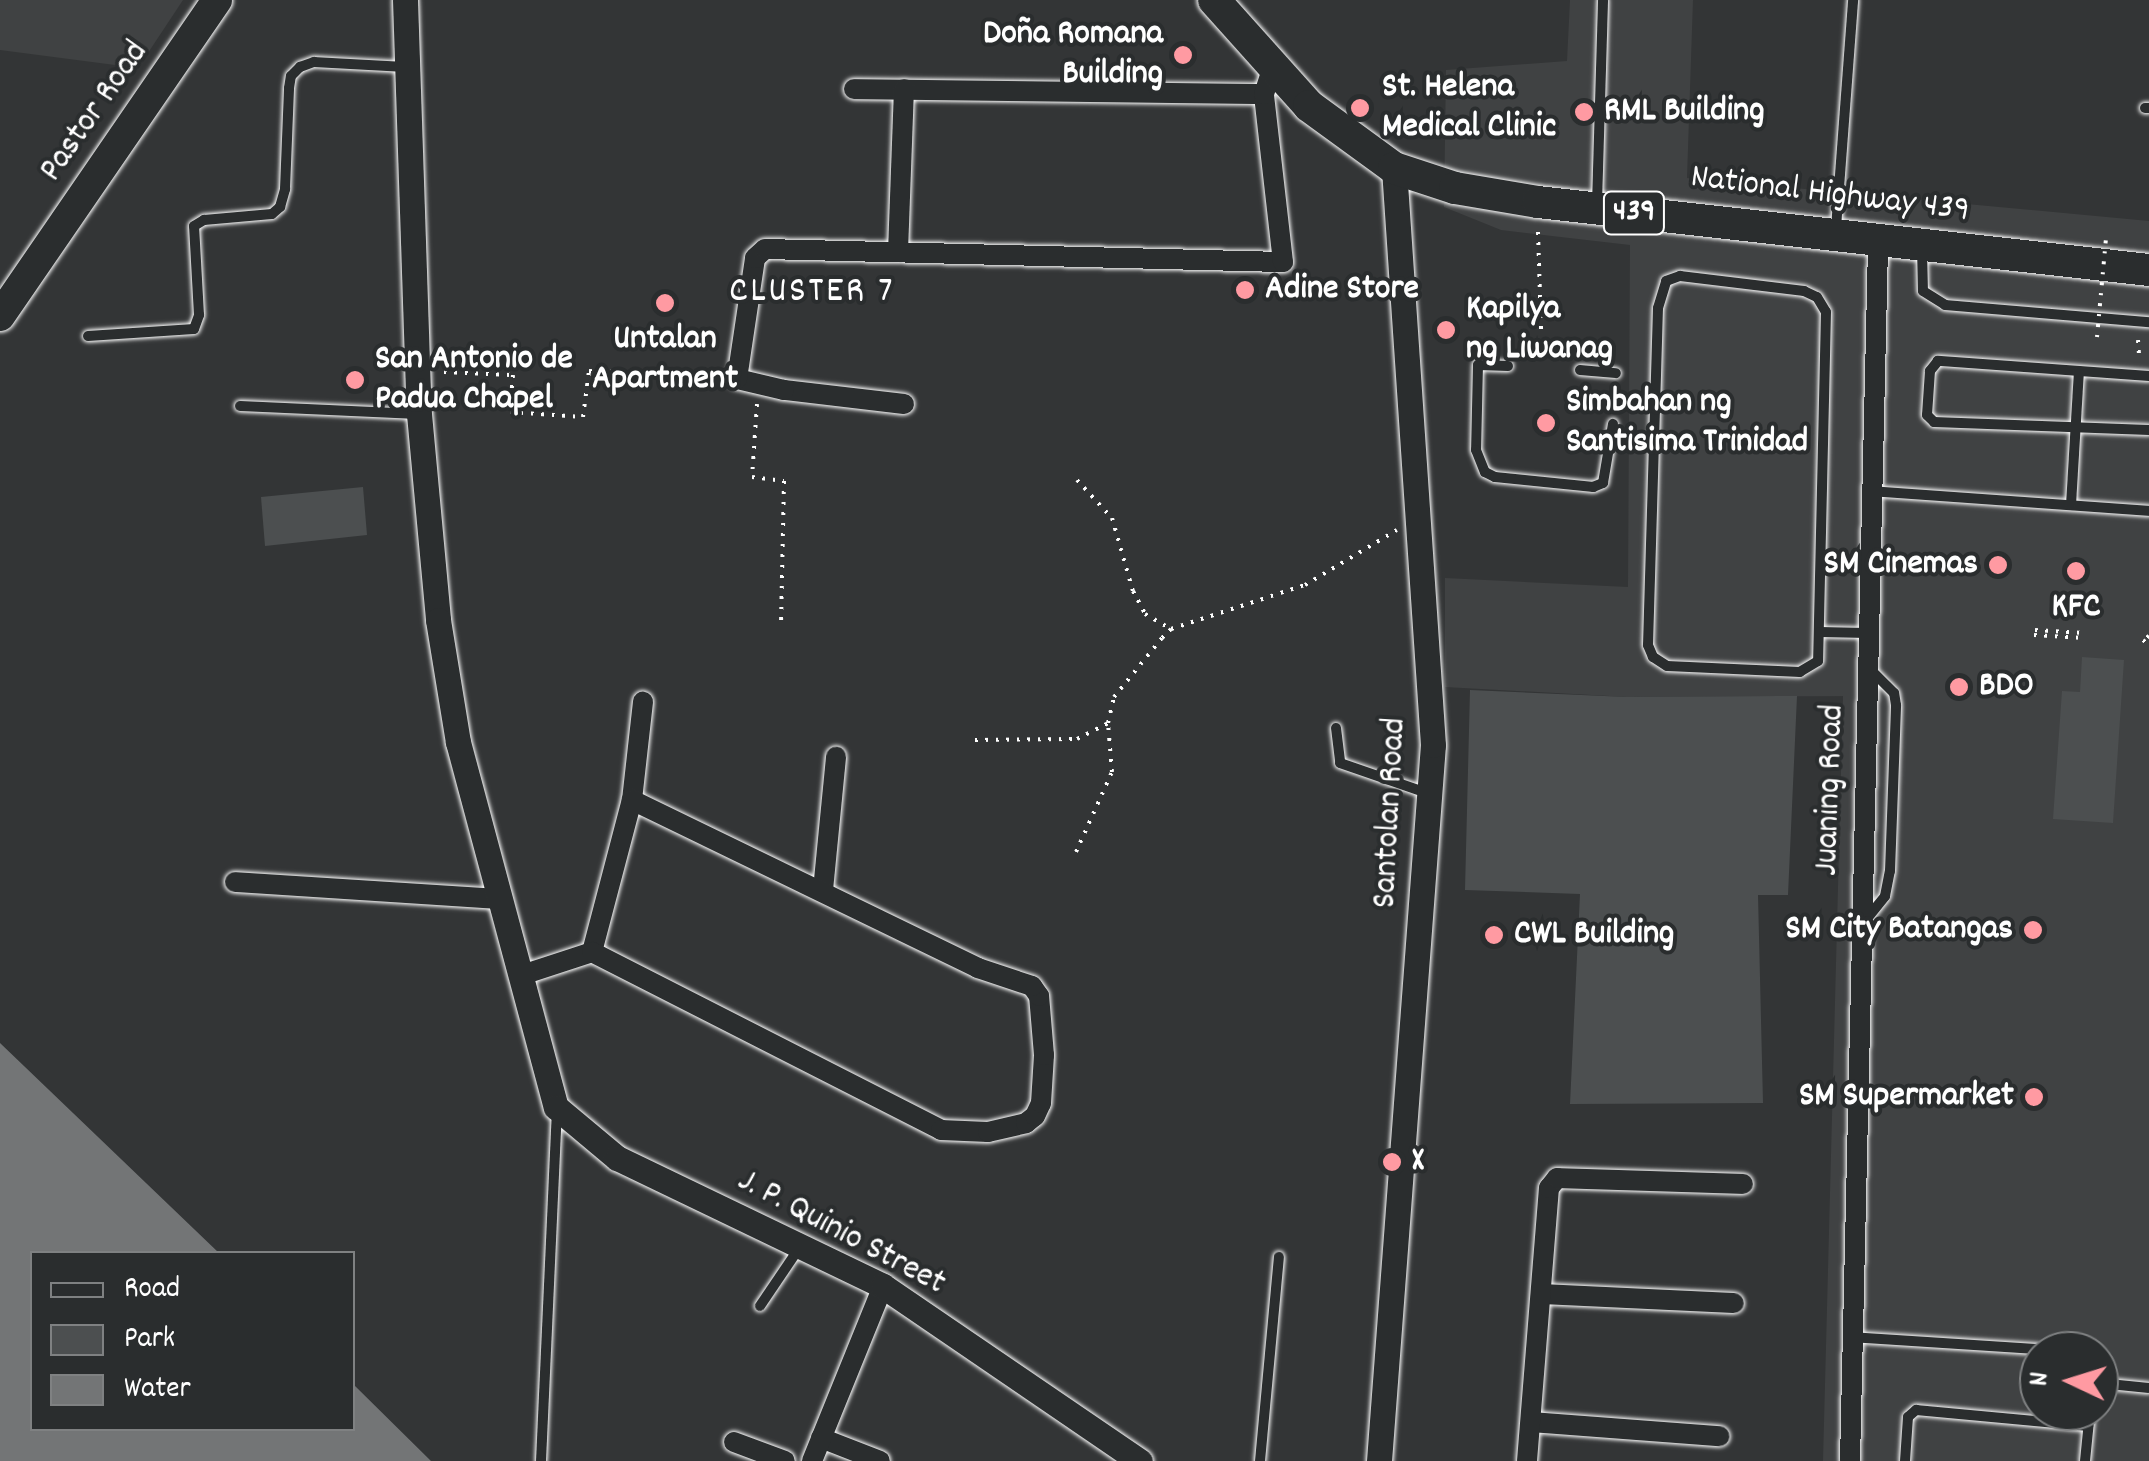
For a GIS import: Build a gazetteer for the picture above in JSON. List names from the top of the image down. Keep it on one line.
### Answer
{"streets":{"main road":["Pastor Road","National Highway 439","439"],"street":["Juaning Road","Santolan Road","J. P. Quinio Street"]},"crossings":[["National Highway 439","Juaning Road"],["National Highway 439","Santolan Road"]],"districts":["CLUSTER 7"],"places":["Doña Romana Building","St. Helena Medical Clinic","RML Building","Adine Store","Untalan Apartment","Kapilya ng Liwanag","San Antonio de Padua Chapel","Simbahan ng Santisima Trinidad","SM Cinemas","KFC","BDO","SM City Batangas","CWL Building","SM Supermarket","X"],"legend":["Road","Park","Water"],"north":"left"}
